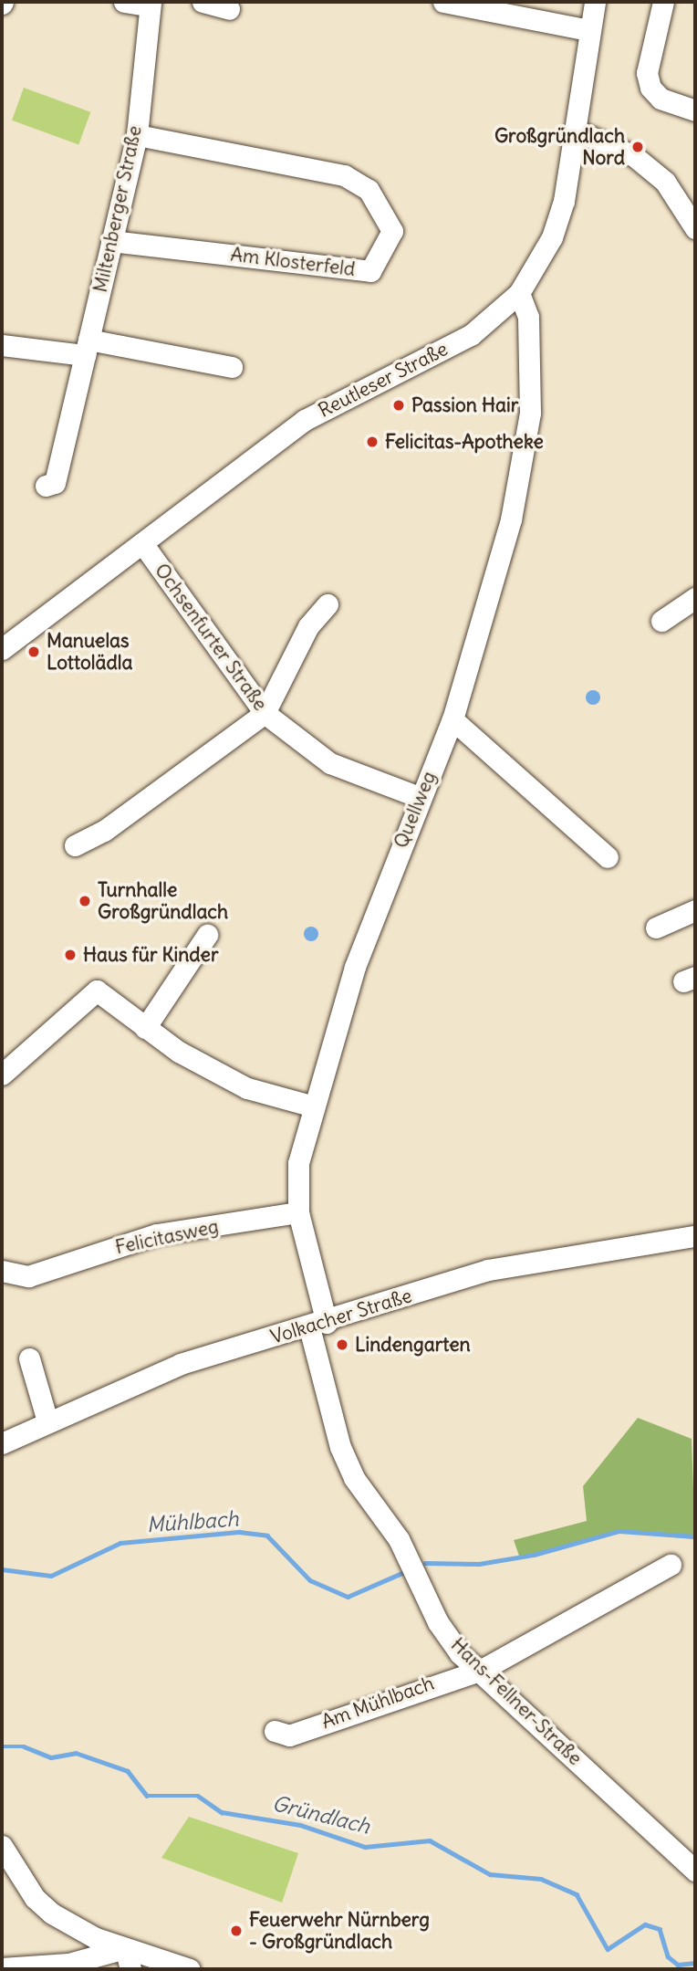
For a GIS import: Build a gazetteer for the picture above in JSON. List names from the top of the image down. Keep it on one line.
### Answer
{"streets":{"street":["Miltenberger Straße","Am Klosterfeld","Reutleser Straße","Ochsenfurter Straße","Quellweg","Felicitasweg","Volkacher Straße","Hans-Fellner-Straße","Am Mühlbach"]},"crossings":[["Miltenberger Straße","Am Klosterfeld"],["Reutleser Straße","Ochsenfurter Straße"],["Reutleser Straße","Quellweg"],["Ochsenfurter Straße","Quellweg"],["Quellweg","Felicitasweg"],["Quellweg","Volkacher Straße"],["Quellweg","Hans-Fellner-Straße"],["Volkacher Straße","Hans-Fellner-Straße"],["Hans-Fellner-Straße","Am Mühlbach"]],"water":["Mühlbach","Gründlach"],"places":["Großgründlach Nord","Passion Hair","Felicitas-Apotheke","Manuelas Lottolädla","Turnhalle Großgründlach","Haus für Kinder","Lindengarten","Feuerwehr Nürnberg - Großgründlach"]}
